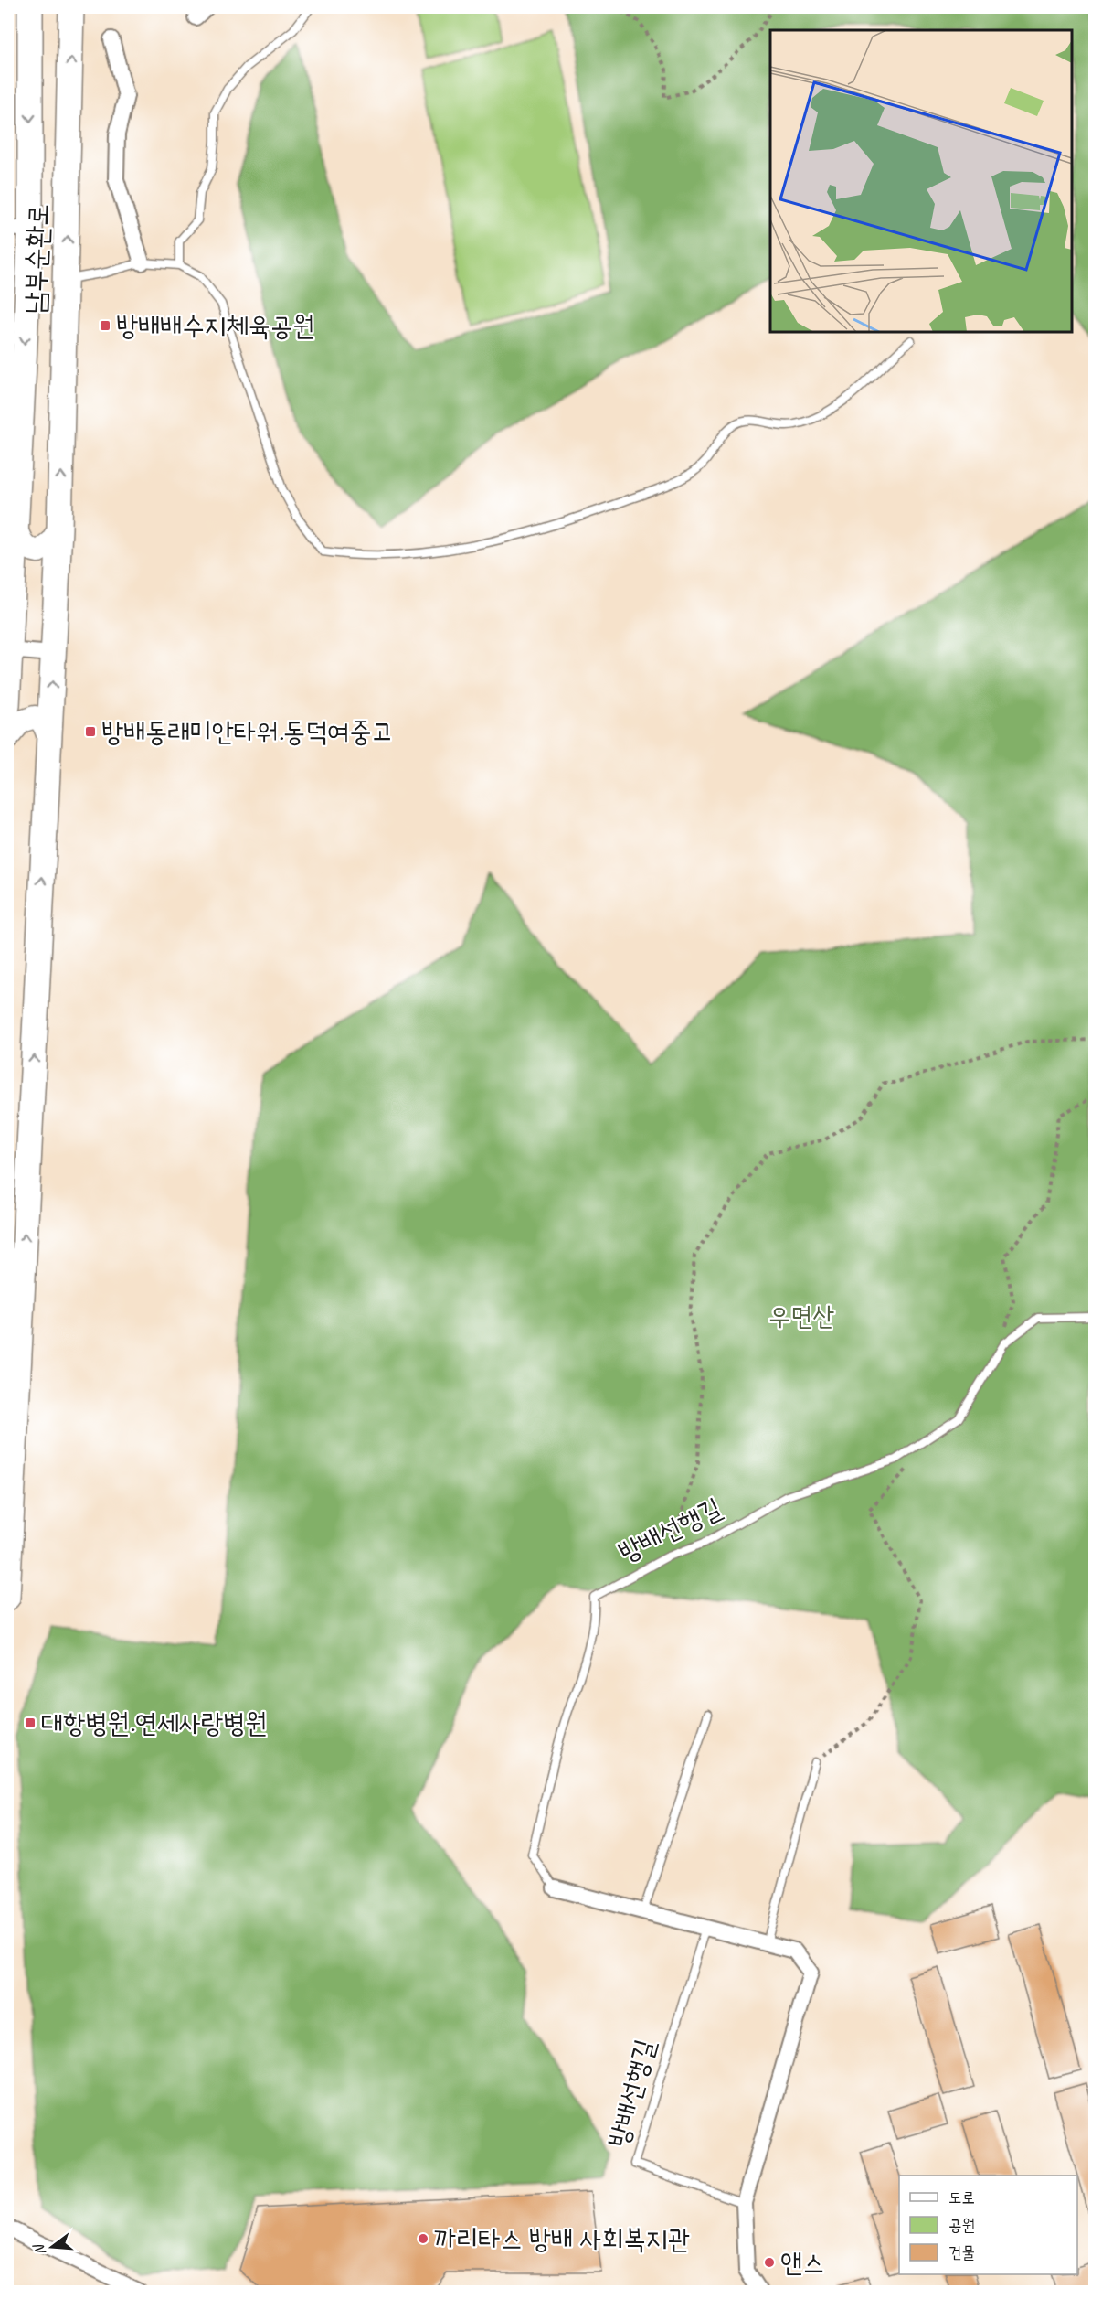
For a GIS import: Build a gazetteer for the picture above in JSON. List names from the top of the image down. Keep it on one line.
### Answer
{"streets":{"main road":["남부순환로"],"street":["방배선행길"]},"parks":["우면산"],"places":{"transit":["방배배수지체육공원","방배동래미안타워.동덕여중고","대항병원.연세사랑병원"],"other":["까리타스 방배 사회복지관","앤스"]},"legend":["도로","공원","건물"],"north":"left"}
